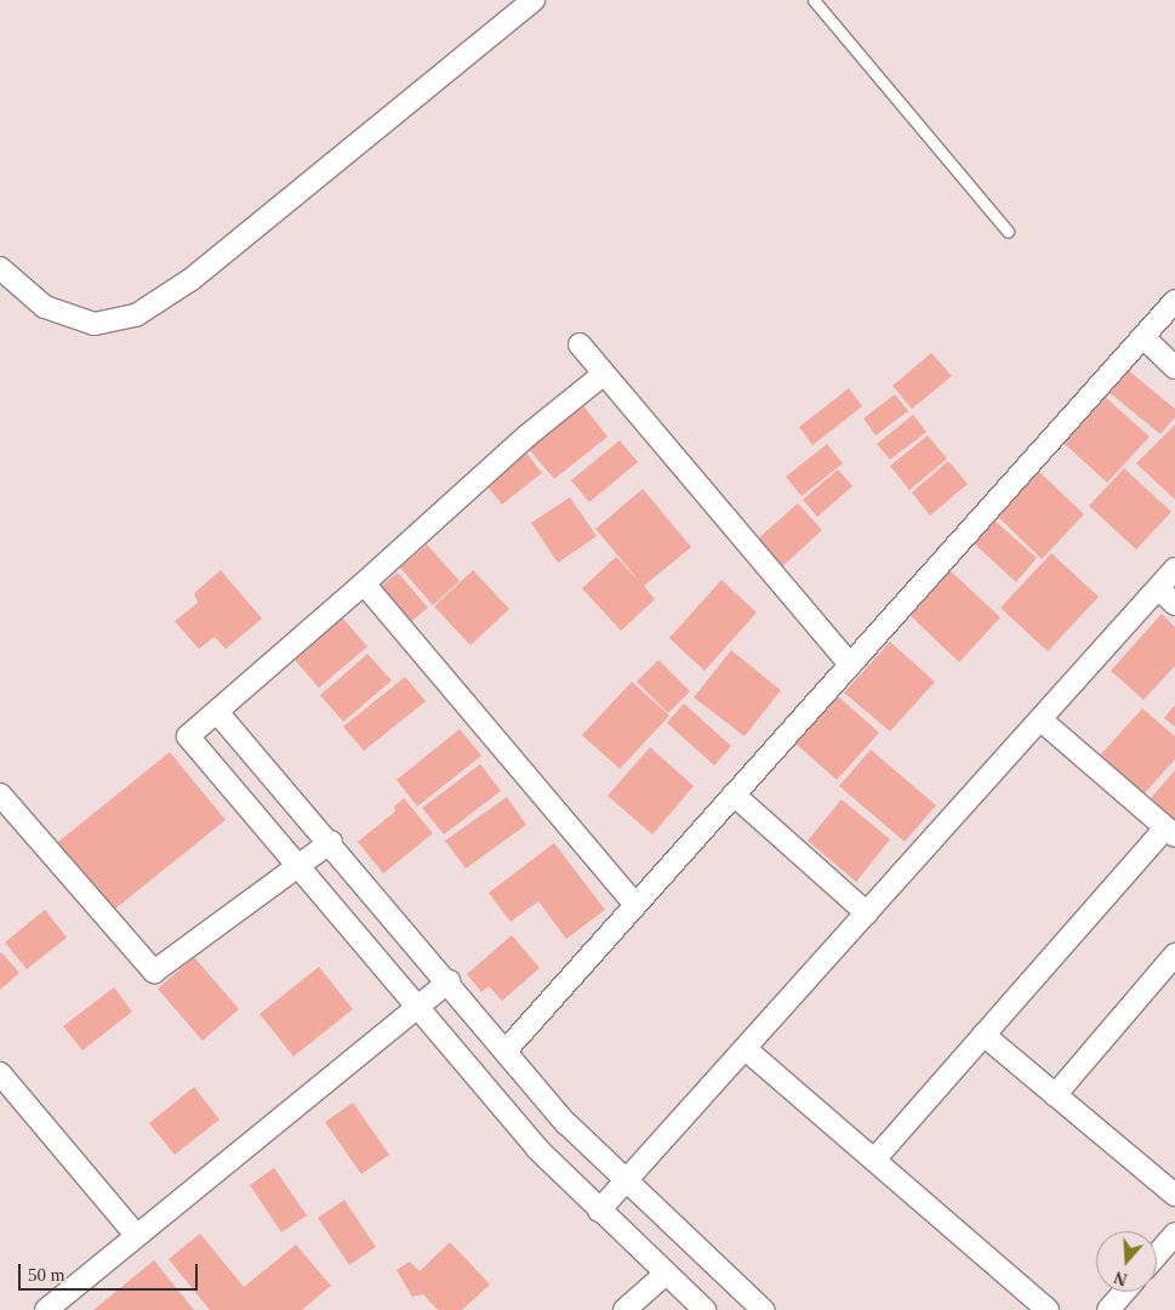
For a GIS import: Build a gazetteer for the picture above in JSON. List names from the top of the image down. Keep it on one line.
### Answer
{"scale_bar":"50 m","north":"bottom"}
